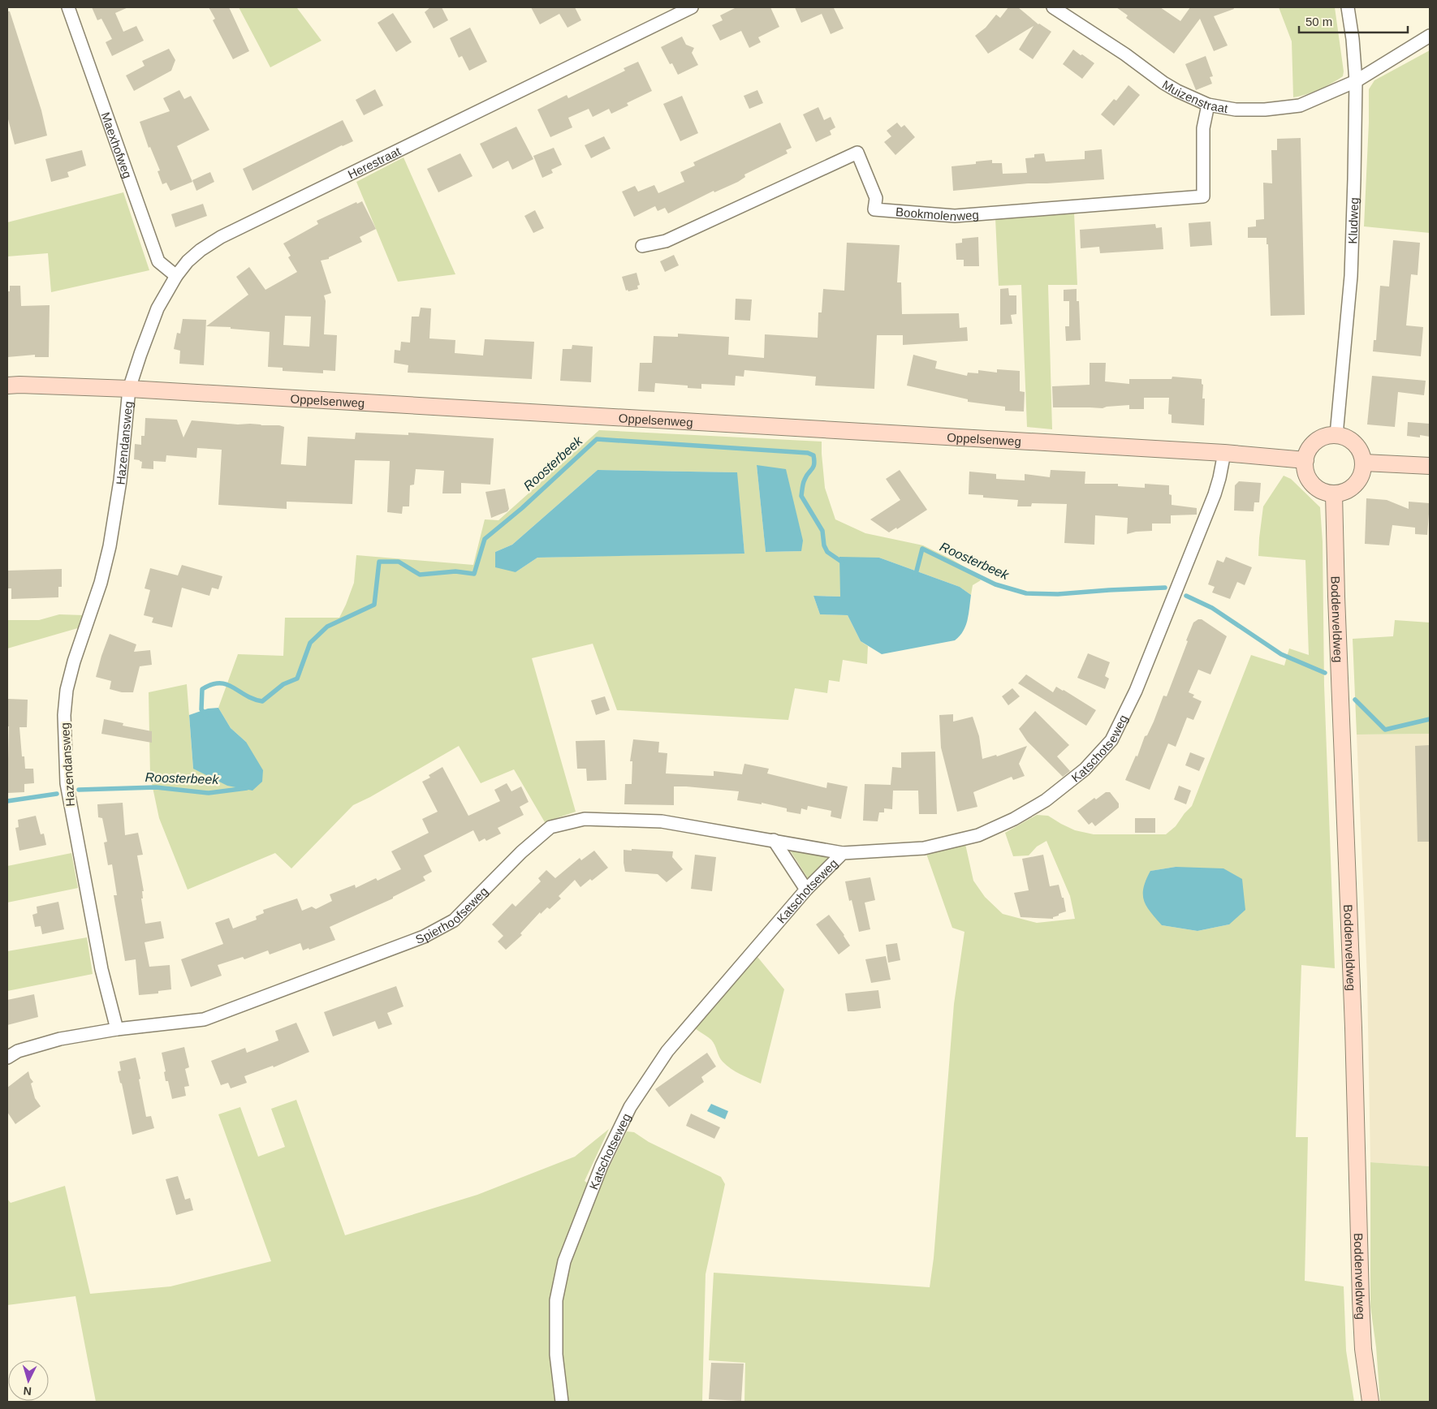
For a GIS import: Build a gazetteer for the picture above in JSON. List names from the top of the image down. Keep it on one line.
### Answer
{"streets":{"street":["Muizenstraat","Maexhofweg","Herestraat","Bookmolenweg","Kludweg","Oppelsenweg","Hazendansweg","Boddenveldweg","Katschotseweg","Spierhoofseweg"]},"crossings":[["Muizenstraat","Bookmolenweg"],["Muizenstraat","Kludweg"],["Maexhofweg","Herestraat"],["Herestraat","Oppelsenweg"],["Herestraat","Hazendansweg"],["Kludweg","Oppelsenweg"],["Kludweg","Boddenveldweg"],["Oppelsenweg","Hazendansweg"],["Oppelsenweg","Boddenveldweg"],["Oppelsenweg","Katschotseweg"],["Hazendansweg","Spierhoofseweg"],["Katschotseweg","Spierhoofseweg"]],"water":["Roosterbeek"],"scale_bar":"50 m","north":"bottom"}
